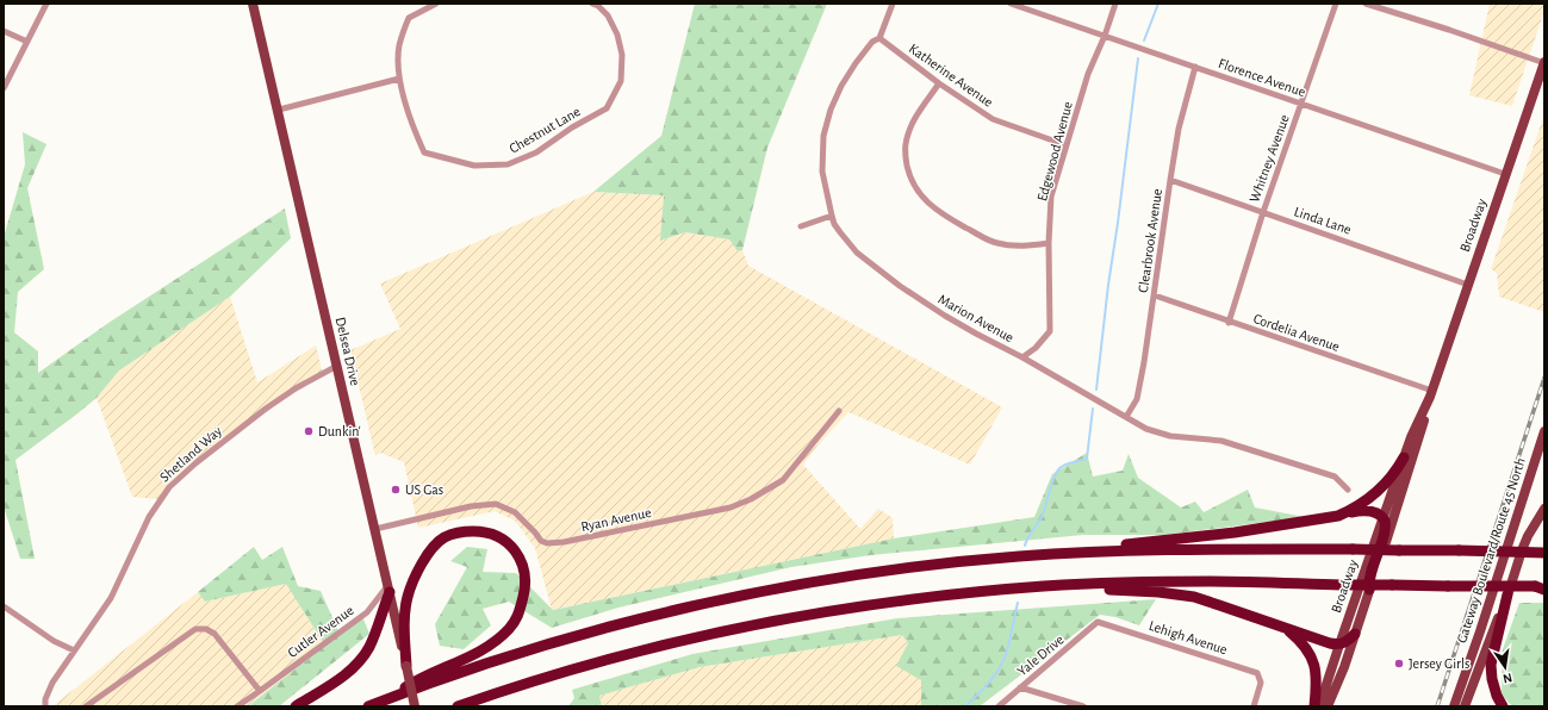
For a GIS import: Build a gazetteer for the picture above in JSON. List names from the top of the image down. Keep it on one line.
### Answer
{"streets":{"main road":["Broadway","Delsea Drive","Gateway Boulevard/Route 45 North"],"street":["Katherine Avenue","Florence Avenue","Chestnut Lane","Edgewood Avenue","Whitney Avenue","Linda Lane","Clearbrook Avenue","Marion Avenue","Cordelia Avenue","Shetland Way","Ryan Avenue","Cutler Avenue","Lehigh Avenue","Yale Drive"]},"crossings":[["Katherine Avenue","Edgewood Avenue"],["Katherine Avenue","Marion Avenue"],["Florence Avenue","Edgewood Avenue"],["Florence Avenue","Whitney Avenue"],["Florence Avenue","Broadway"],["Florence Avenue","Clearbrook Avenue"],["Edgewood Avenue","Marion Avenue"],["Whitney Avenue","Linda Lane"],["Whitney Avenue","Cordelia Avenue"],["Linda Lane","Broadway"],["Linda Lane","Clearbrook Avenue"],["Broadway","Cordelia Avenue"],["Clearbrook Avenue","Marion Avenue"],["Clearbrook Avenue","Cordelia Avenue"],["Delsea Drive","Shetland Way"],["Delsea Drive","Ryan Avenue"],["Delsea Drive","Cutler Avenue"],["Lehigh Avenue","Yale Drive"]],"places":["Dunkin'","US Gas","Jersey Girls"],"north":"bottom"}
